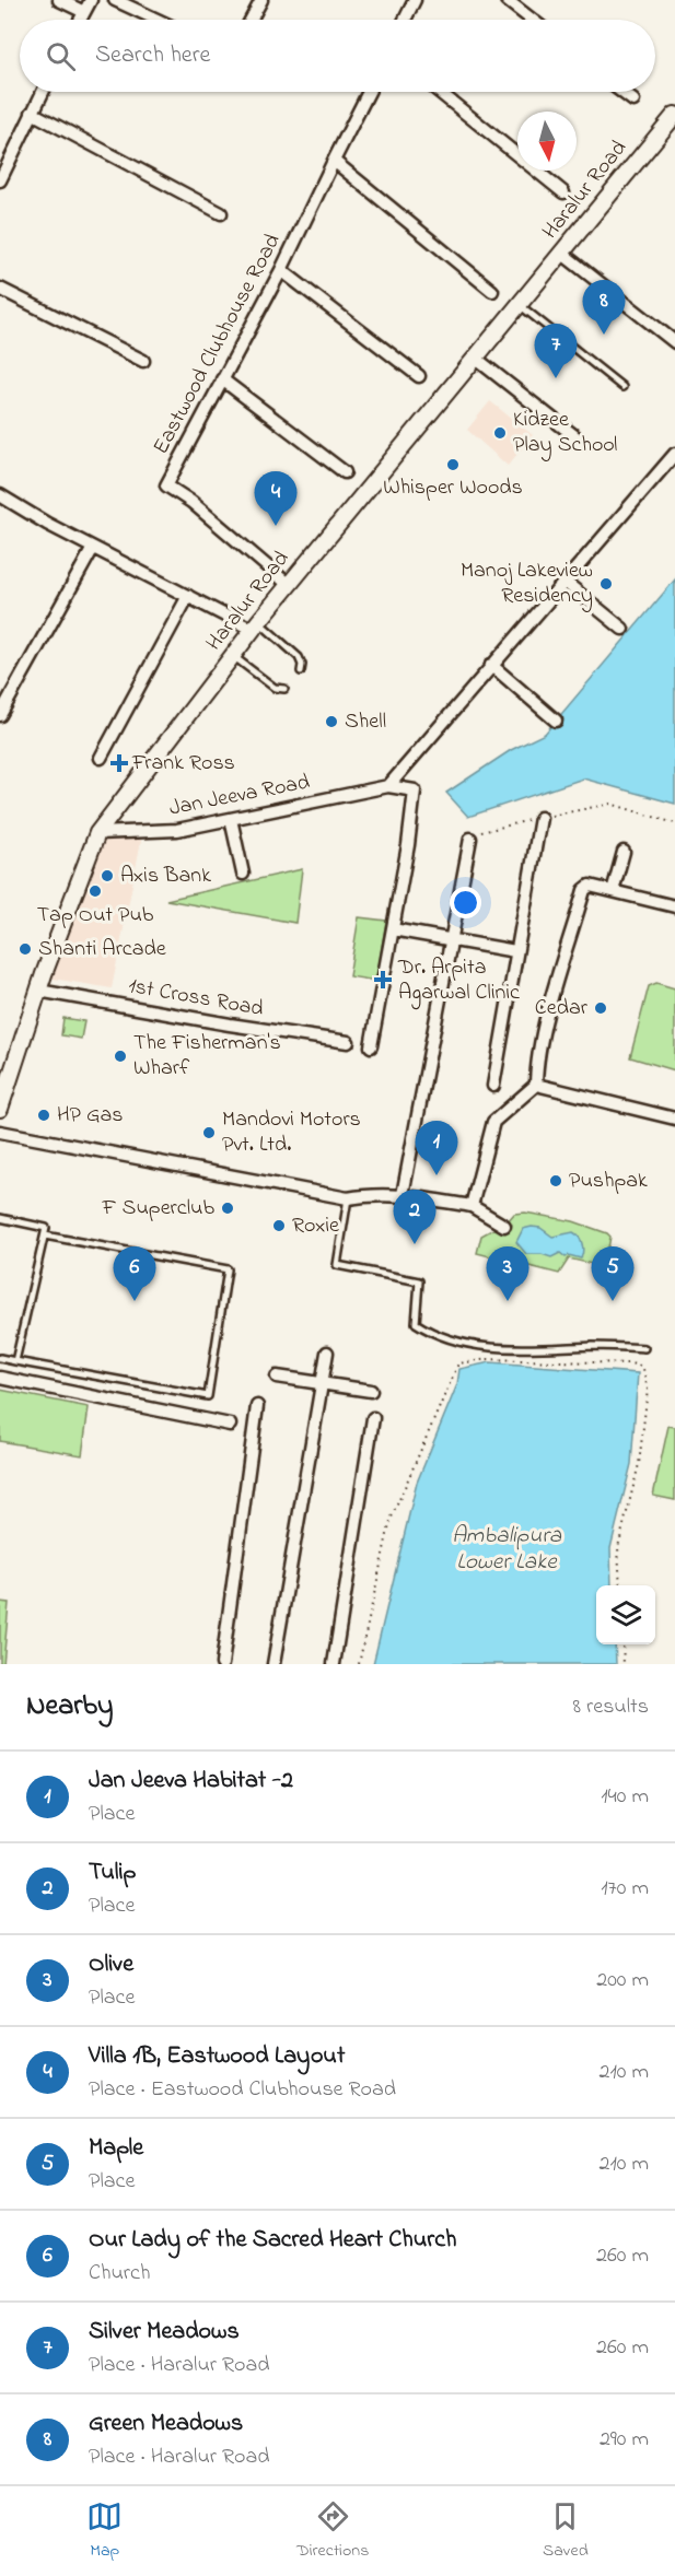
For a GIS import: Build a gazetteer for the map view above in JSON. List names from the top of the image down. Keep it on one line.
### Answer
{"streets":{"street":["Haralur Road","Eastwood Clubhouse Road","Jan Jeeva Road","1st Cross Road"]},"crossings":[["Haralur Road","Eastwood Clubhouse Road"],["Haralur Road","Jan Jeeva Road"],["Haralur Road","1st Cross Road"]],"water":["Ambalipura Lower Lake"],"places":{"other":["Kidzee Play School","Whisper Woods","Manoj Lakeview Residency","Shell","Axis Bank","Tap Out Pub","Shanti Arcade","Cedar","The Fisherman's Wharf","HP Gas","Mandovi Motors Pvt. Ltd.","Pushpak","F Superclub","Roxie"],"health":["Frank Ross","Dr. Arpita Agarwal Clinic"]},"north":"bottom","page":{"search":"Search here","pins":["8","7","4","1","2","3","5","6"],"heading":["Nearby","8 results"],"list":[{"mark":"1","name":"Jan Jeeva Habitat -2","note":"Place","value":"140 m"},{"mark":"2","name":"Tulip","note":"Place","value":"170 m"},{"mark":"3","name":"Olive","note":"Place","value":"200 m"},{"mark":"4","name":"Villa 1B, Eastwood Layout","note":"Place · Eastwood Clubhouse Road","value":"210 m"},{"mark":"5","name":"Maple","note":"Place","value":"210 m"},{"mark":"6","name":"Our Lady of the Sacred Heart Church","note":"Church","value":"260 m"},{"mark":"7","name":"Silver Meadows","note":"Place · Haralur Road","value":"260 m"},{"mark":"8","name":"Green Meadows","note":"Place · Haralur Road","value":"290 m"}],"nav":["Map","Directions","Saved"]}}
